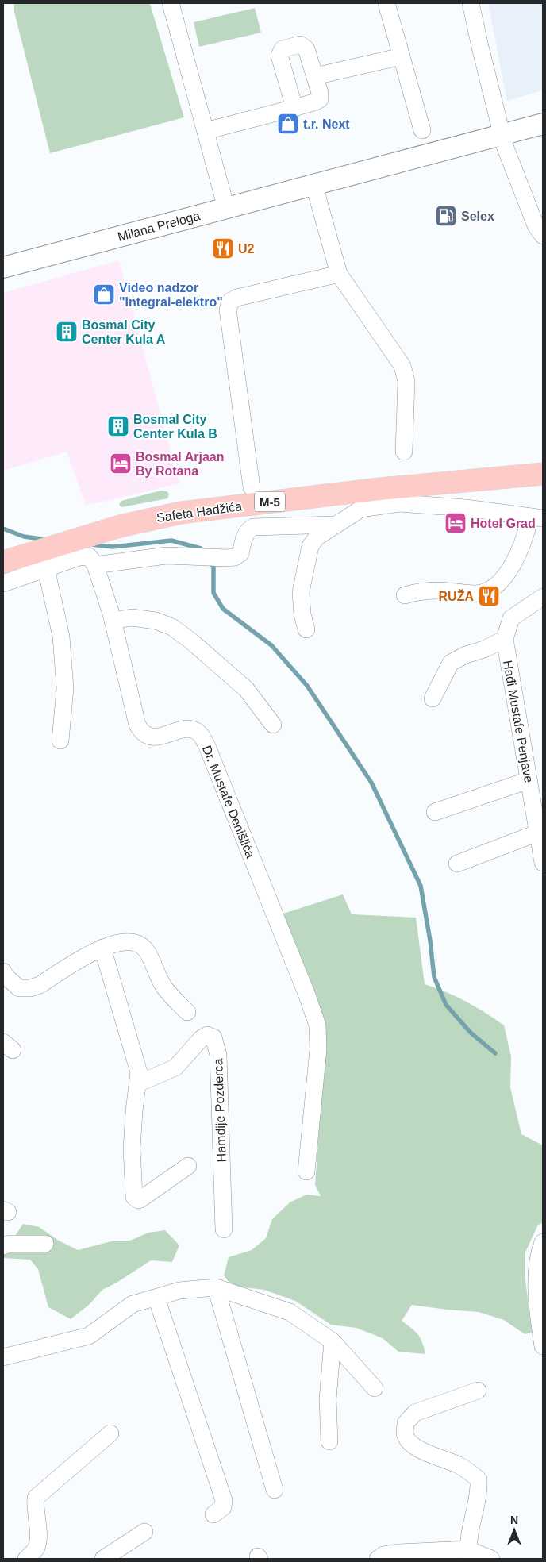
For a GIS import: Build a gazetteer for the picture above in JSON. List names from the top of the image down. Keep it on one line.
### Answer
{"streets":{"main road":["M-5","Safeta Hadžića"],"street":["Milana Preloga","Hađi Mustafe Penjave","Dr. Mustafe Denišlića","Hamdije Pozderca"]},"places":{"shop":["t.r. Next","Video nadzor \"Integral-elektro\""],"fuel station":["Selex"],"restaurant":["U2","RUŽA"],"building":["Bosmal City Center Kula A","Bosmal City Center Kula B"],"hotel":["Bosmal Arjaan By Rotana","Hotel Grad"]},"north":"top"}
